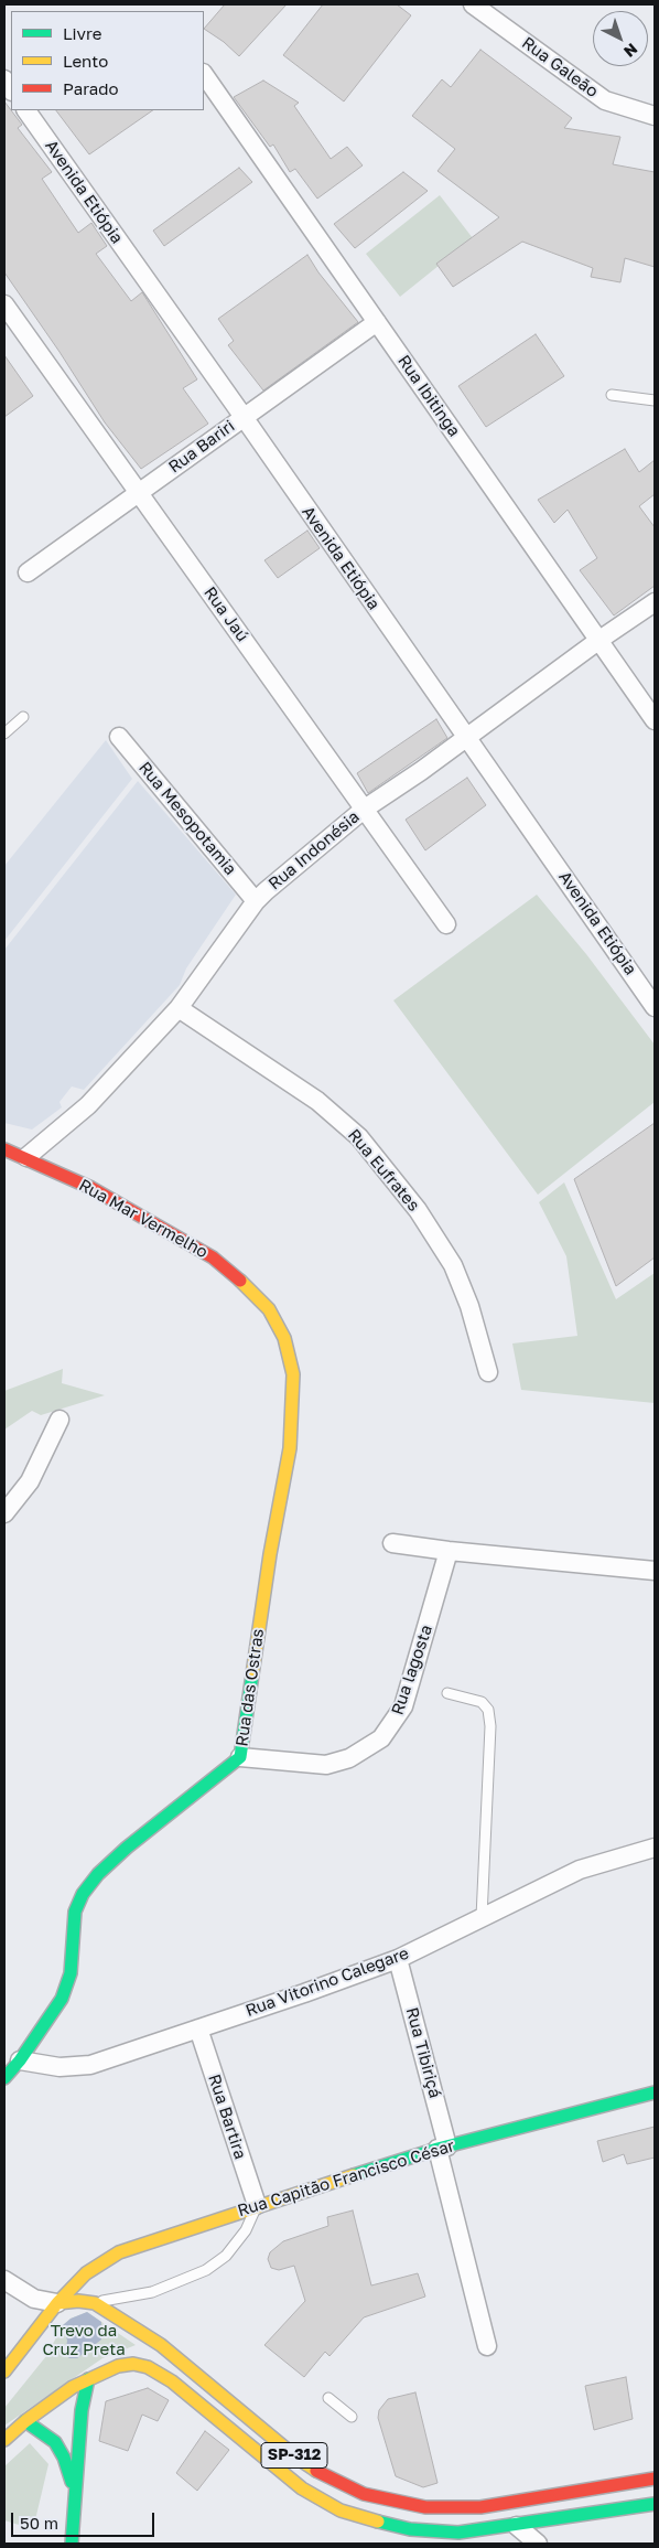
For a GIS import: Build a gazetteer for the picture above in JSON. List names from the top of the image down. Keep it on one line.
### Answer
{"streets":{"street":["Rua Galeão","Avenida Etiópia","Rua Ibitinga","Rua Bariri","Rua Jaú","Rua Mesopotamia","Rua Indonésia","Rua Eufrates","Rua Mar Vermelho","Rua lagosta","Rua das Ostras","Rua Vitorino Calegare","Rua Tibiriçá","Rua Bartira","Rua Capitão Francisco César","SP-312"]},"crossings":[["Avenida Etiópia","Rua Bariri"],["Avenida Etiópia","Rua Indonésia"],["Rua Ibitinga","Rua Bariri"],["Rua Ibitinga","Rua Indonésia"],["Rua Bariri","Rua Jaú"],["Rua Jaú","Rua Indonésia"],["Rua Mesopotamia","Rua Indonésia"],["Rua Indonésia","Rua Eufrates"],["Rua Indonésia","Rua Mar Vermelho"],["Rua Mar Vermelho","Rua das Ostras"],["Rua lagosta","Rua das Ostras"],["Rua das Ostras","Rua Vitorino Calegare"],["Rua Vitorino Calegare","Rua Tibiriçá"],["Rua Vitorino Calegare","Rua Bartira"],["Rua Tibiriçá","Rua Capitão Francisco César"],["Rua Bartira","Rua Capitão Francisco César"]],"parks":["Trevo da Cruz Preta"],"legend":["Livre","Lento","Parado"],"scale_bar":"50 m","north":"bottom right"}
